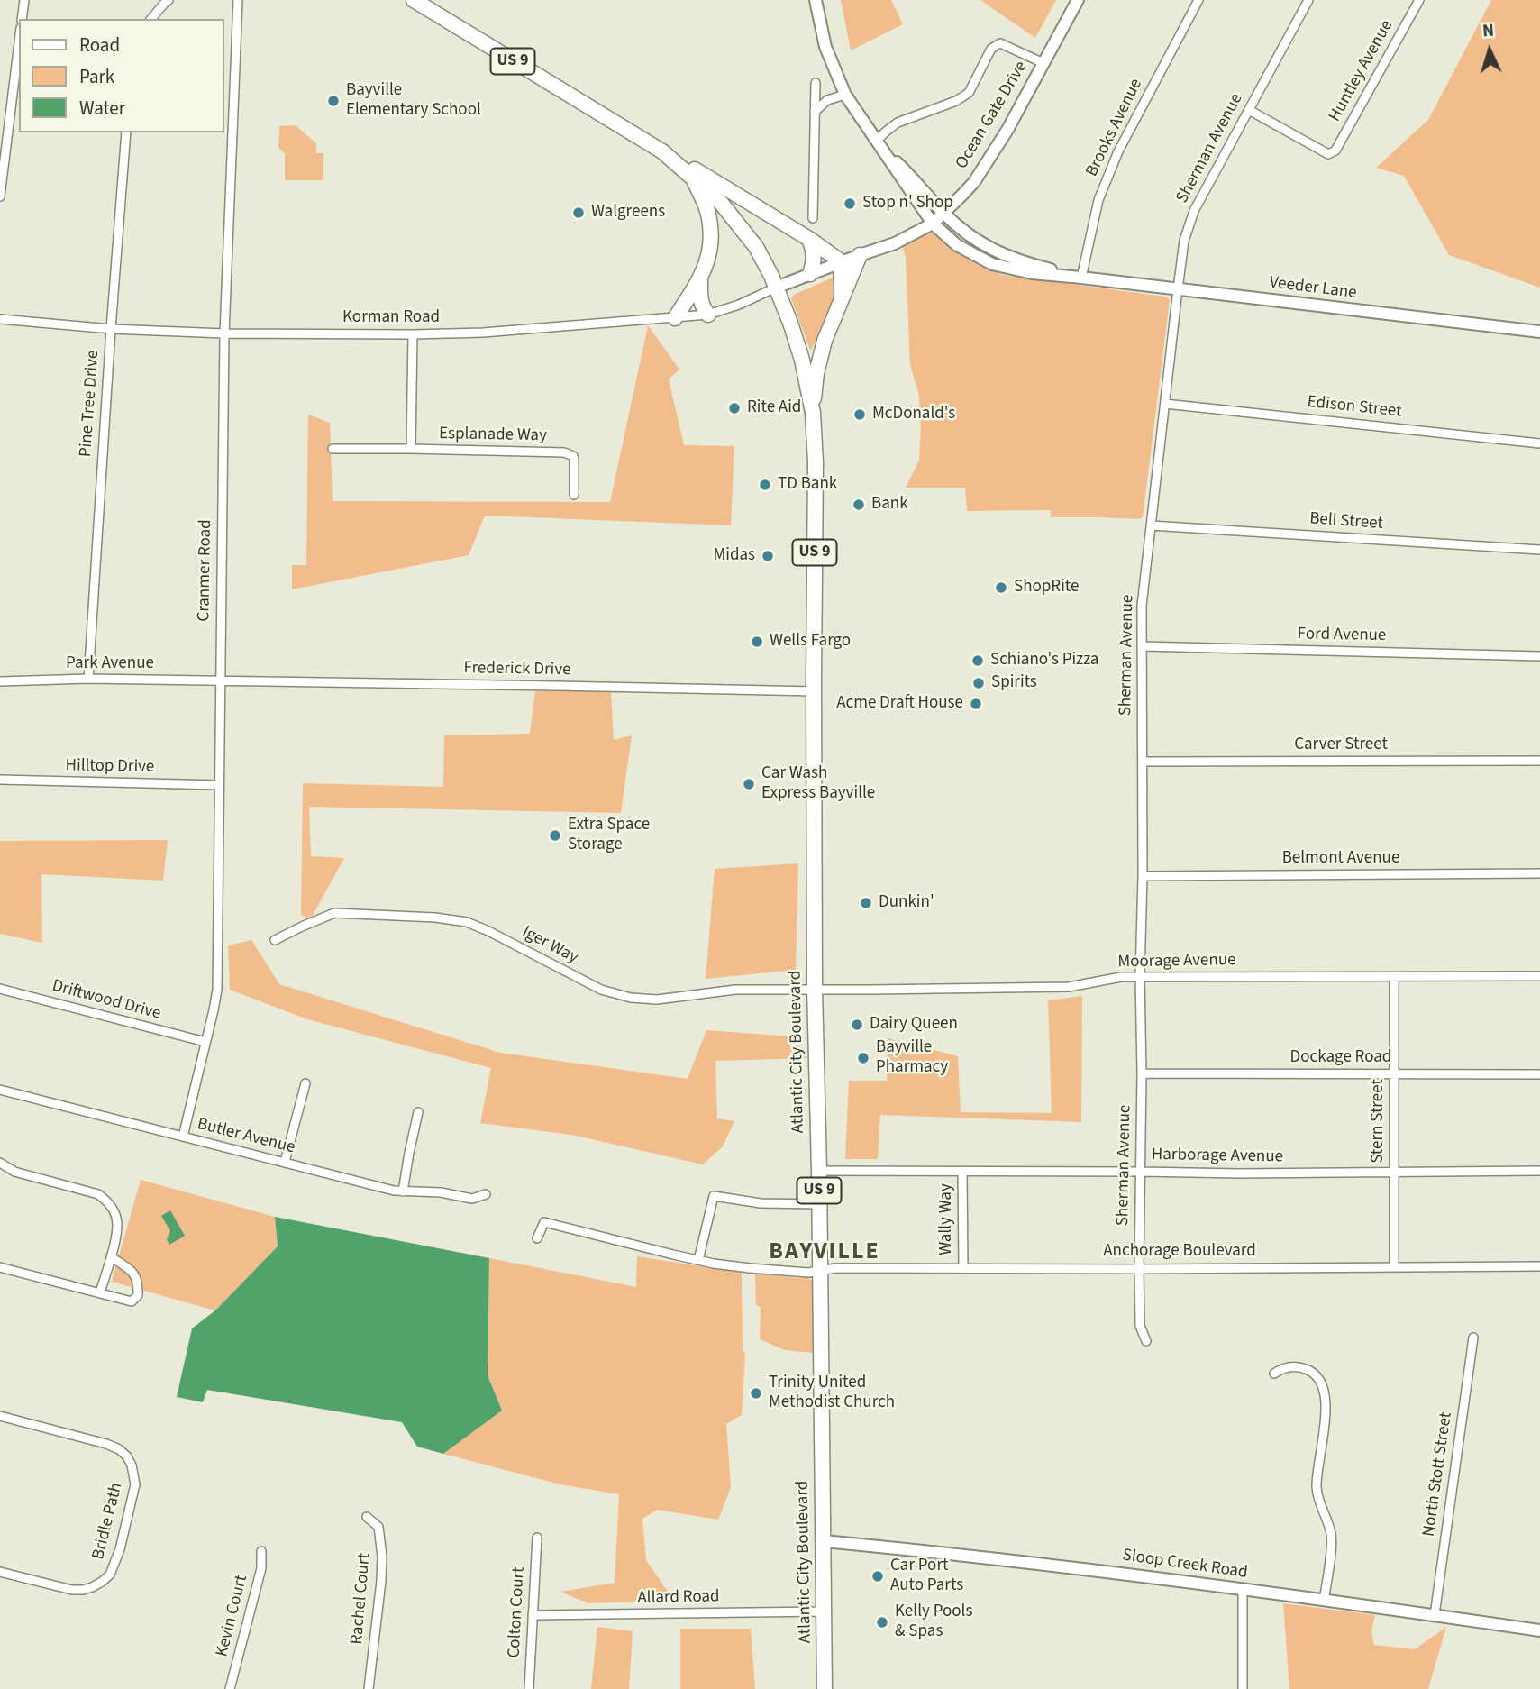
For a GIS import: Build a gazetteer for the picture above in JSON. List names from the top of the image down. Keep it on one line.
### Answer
{"streets":{"highway":["US 9","Atlantic City Boulevard"],"street":["Huntley Avenue","Ocean Gate Drive","Brooks Avenue","Sherman Avenue","Veeder Lane","Korman Road","Pine Tree Drive","Edison Street","Esplanade Way","Bell Street","Cranmer Road","Ford Avenue","Park Avenue","Frederick Drive","Carver Street","Hilltop Drive","Belmont Avenue","Iger Way","Moorage Avenue","Driftwood Drive","Dockage Road","Stern Street","Butler Avenue","Harborage Avenue","Wally Way","Anchorage Boulevard","North Stott Street","Bridle Path","Sloop Creek Road","Allard Road","Rachel Court","Colton Court","Kevin Court"]},"crossings":[["US 9","Ocean Gate Drive"],["US 9","Korman Road"],["US 9","Atlantic City Boulevard"],["Huntley Avenue","Sherman Avenue"],["Ocean Gate Drive","Veeder Lane"],["Ocean Gate Drive","Korman Road"],["Brooks Avenue","Veeder Lane"],["Sherman Avenue","Veeder Lane"],["Sherman Avenue","Edison Street"],["Sherman Avenue","Bell Street"],["Sherman Avenue","Ford Avenue"],["Sherman Avenue","Carver Street"],["Sherman Avenue","Belmont Avenue"],["Sherman Avenue","Moorage Avenue"],["Sherman Avenue","Dockage Road"],["Sherman Avenue","Harborage Avenue"],["Sherman Avenue","Anchorage Boulevard"],["Korman Road","Pine Tree Drive"],["Korman Road","Cranmer Road"],["Pine Tree Drive","Park Avenue"],["Cranmer Road","Park Avenue"],["Cranmer Road","Frederick Drive"],["Cranmer Road","Hilltop Drive"],["Cranmer Road","Driftwood Drive"],["Cranmer Road","Butler Avenue"],["Park Avenue","Frederick Drive"],["Frederick Drive","Atlantic City Boulevard"],["Iger Way","Moorage Avenue"],["Iger Way","Atlantic City Boulevard"],["Moorage Avenue","Atlantic City Boulevard"],["Moorage Avenue","Stern Street"],["Atlantic City Boulevard","Harborage Avenue"],["Atlantic City Boulevard","Anchorage Boulevard"],["Atlantic City Boulevard","Sloop Creek Road"],["Atlantic City Boulevard","Allard Road"],["Dockage Road","Stern Street"],["Stern Street","Harborage Avenue"],["Stern Street","Anchorage Boulevard"],["Harborage Avenue","Wally Way"],["Wally Way","Anchorage Boulevard"],["North Stott Street","Sloop Creek Road"],["Allard Road","Colton Court"]],"districts":["BAYVILLE"],"places":["Bayville Elementary School","Stop n' Shop","Walgreens","Rite Aid","McDonald's","TD Bank","Bank","Midas","ShopRite","Wells Fargo","Schiano's Pizza","Spirits","Acme Draft House","Car Wash Express Bayville","Extra Space Storage","Dunkin'","Dairy Queen","Bayville Pharmacy","Trinity United Methodist Church","Car Port Auto Parts","Kelly Pools & Spas"],"legend":["Road","Park","Water"],"north":"top"}
